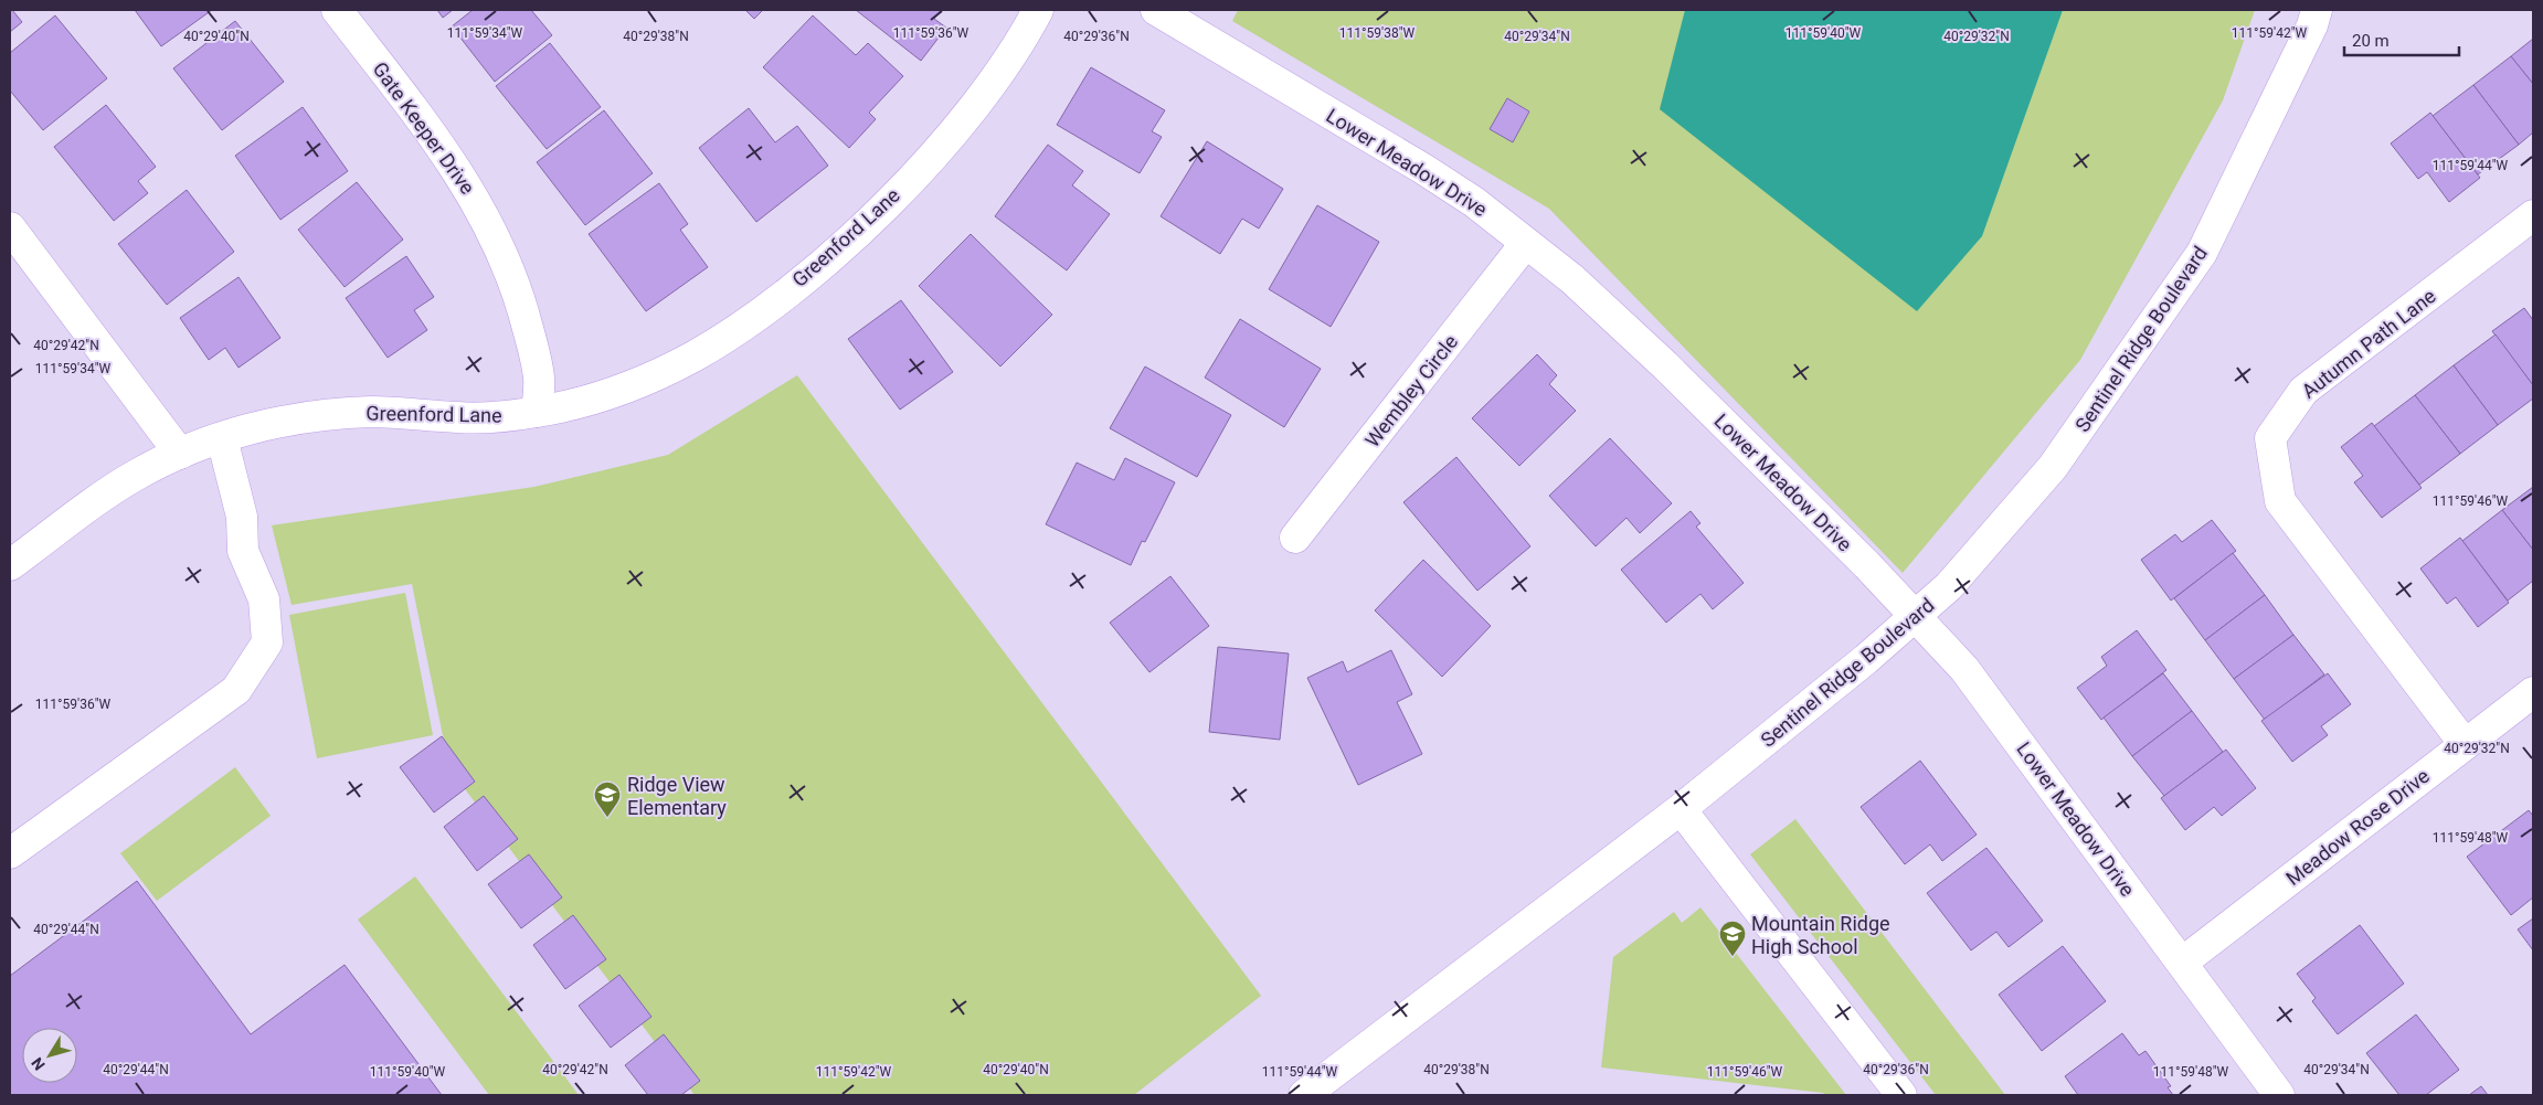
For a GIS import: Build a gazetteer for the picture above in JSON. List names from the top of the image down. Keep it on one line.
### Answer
{"streets":{"street":["Gate Keeper Drive","Lower Meadow Drive","Greenford Lane","Sentinel Ridge Boulevard","Autumn Path Lane","Wembley Circle","Meadow Rose Drive"]},"crossings":[["Gate Keeper Drive","Greenford Lane"],["Lower Meadow Drive","Sentinel Ridge Boulevard"],["Lower Meadow Drive","Wembley Circle"],["Lower Meadow Drive","Meadow Rose Drive"],["Autumn Path Lane","Meadow Rose Drive"]],"places":{"school or university":["Ridge View Elementary","Mountain Ridge High School"]},"scale_bar":"20 m","north":"bottom left","coordinates":["111°59'34\"W","111°59'36\"W","111°59'38\"W","111°59'40\"W","111°59'42\"W","40°29'40\"N","40°29'38\"N","40°29'36\"N","40°29'34\"N","40°29'32\"N","111°59'44\"W","40°29'42\"N","111°59'46\"W","111°59'48\"W","40°29'44\"N"]}
